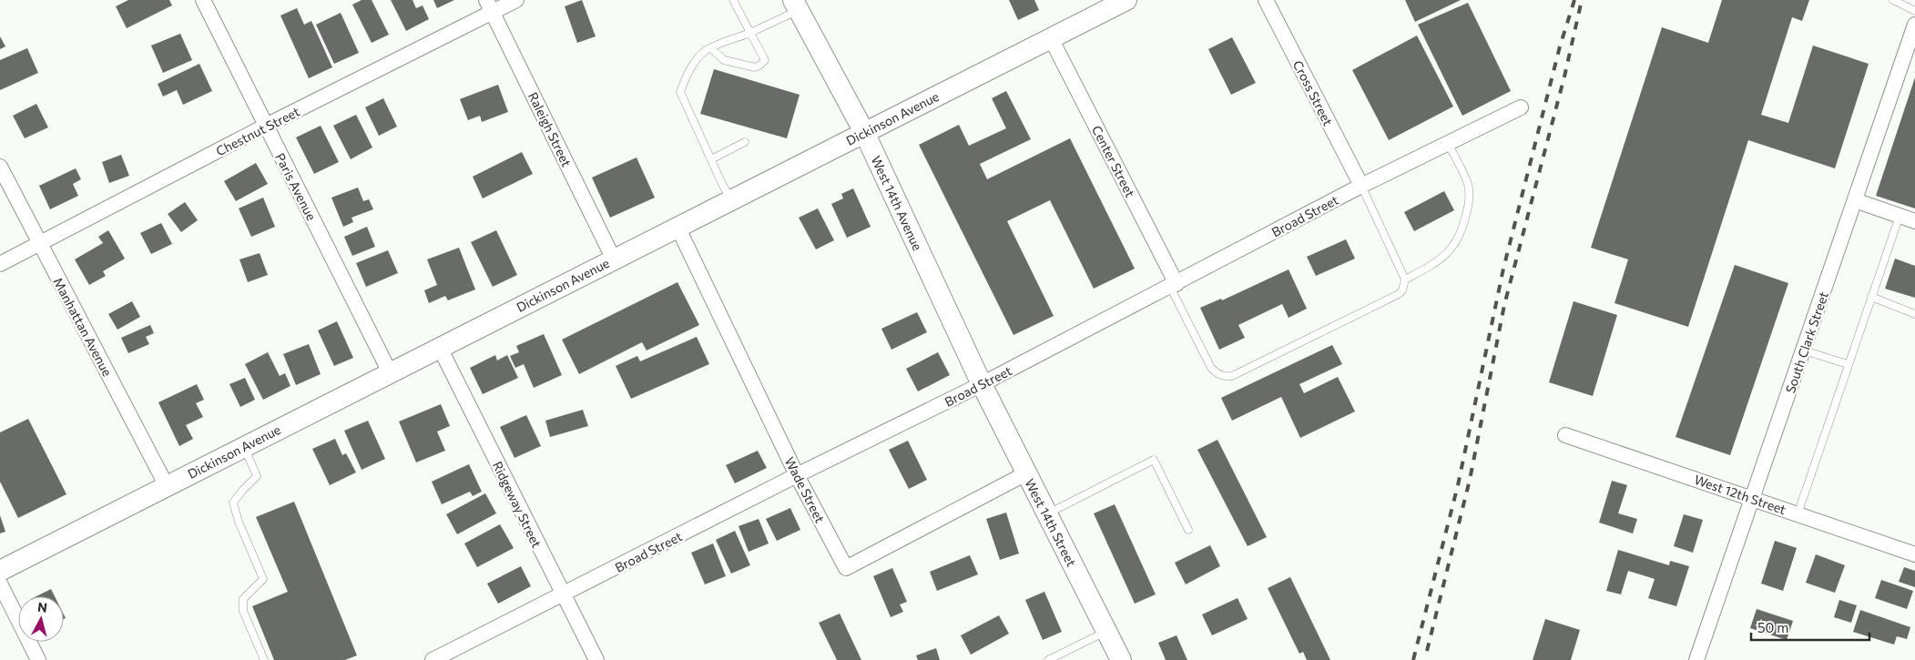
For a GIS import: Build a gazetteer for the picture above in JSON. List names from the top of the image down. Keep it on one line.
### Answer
{"streets":{"main road":["Dickinson Avenue","West 14th Avenue","West 14th Street"],"street":["Cross Street","Raleigh Street","Chestnut Street","Center Street","Paris Avenue","Broad Street","Manhattan Avenue","South Clark Street","Wade Street","West 12th Street","Ridgeway Street"]},"crossings":[["Cross Street","Broad Street"],["Dickinson Avenue","Raleigh Street"],["Dickinson Avenue","Center Street"],["Dickinson Avenue","Paris Avenue"],["Dickinson Avenue","West 14th Avenue"],["Dickinson Avenue","Manhattan Avenue"],["Dickinson Avenue","Wade Street"],["Dickinson Avenue","Ridgeway Street"],["Raleigh Street","Chestnut Street"],["Chestnut Street","Paris Avenue"],["Chestnut Street","Manhattan Avenue"],["Center Street","Broad Street"],["West 14th Avenue","Broad Street"],["West 14th Avenue","West 14th Street"],["Broad Street","Wade Street"],["Broad Street","Ridgeway Street"],["Broad Street","West 14th Street"],["South Clark Street","West 12th Street"],["Wade Street","West 14th Street"]],"scale_bar":"50 m","north":"top"}
